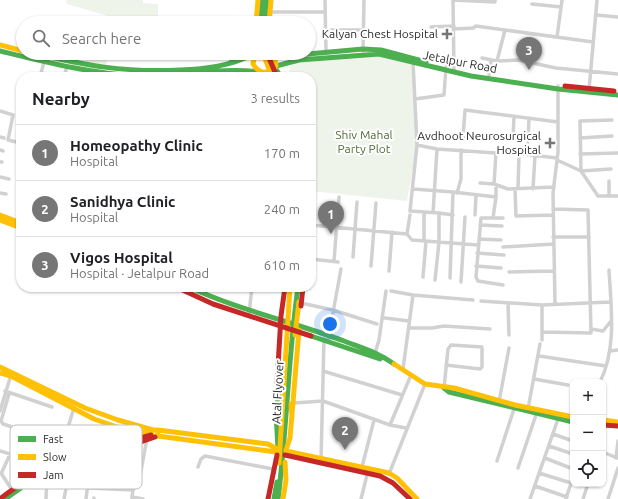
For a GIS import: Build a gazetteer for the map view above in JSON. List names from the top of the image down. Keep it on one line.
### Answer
{"streets":{"main road":["Jetalpur Road","Atal Flyover"]},"parks":["Shiv Mahal Party Plot"],"places":{"health":["Kalyan Chest Hospital","Avdhoot Neurosurgical Hospital"]},"legend":["Fast","Slow","Jam"],"page":{"search":"Search here","pins":["3","1","2"],"heading":["Nearby","3 results"],"list":[{"mark":"1","name":"Homeopathy Clinic","note":"Hospital","value":"170 m"},{"mark":"2","name":"Sanidhya Clinic","note":"Hospital","value":"240 m"},{"mark":"3","name":"Vigos Hospital","note":"Hospital · Jetalpur Road","value":"610 m"}],"map_buttons":["+","−"]}}
